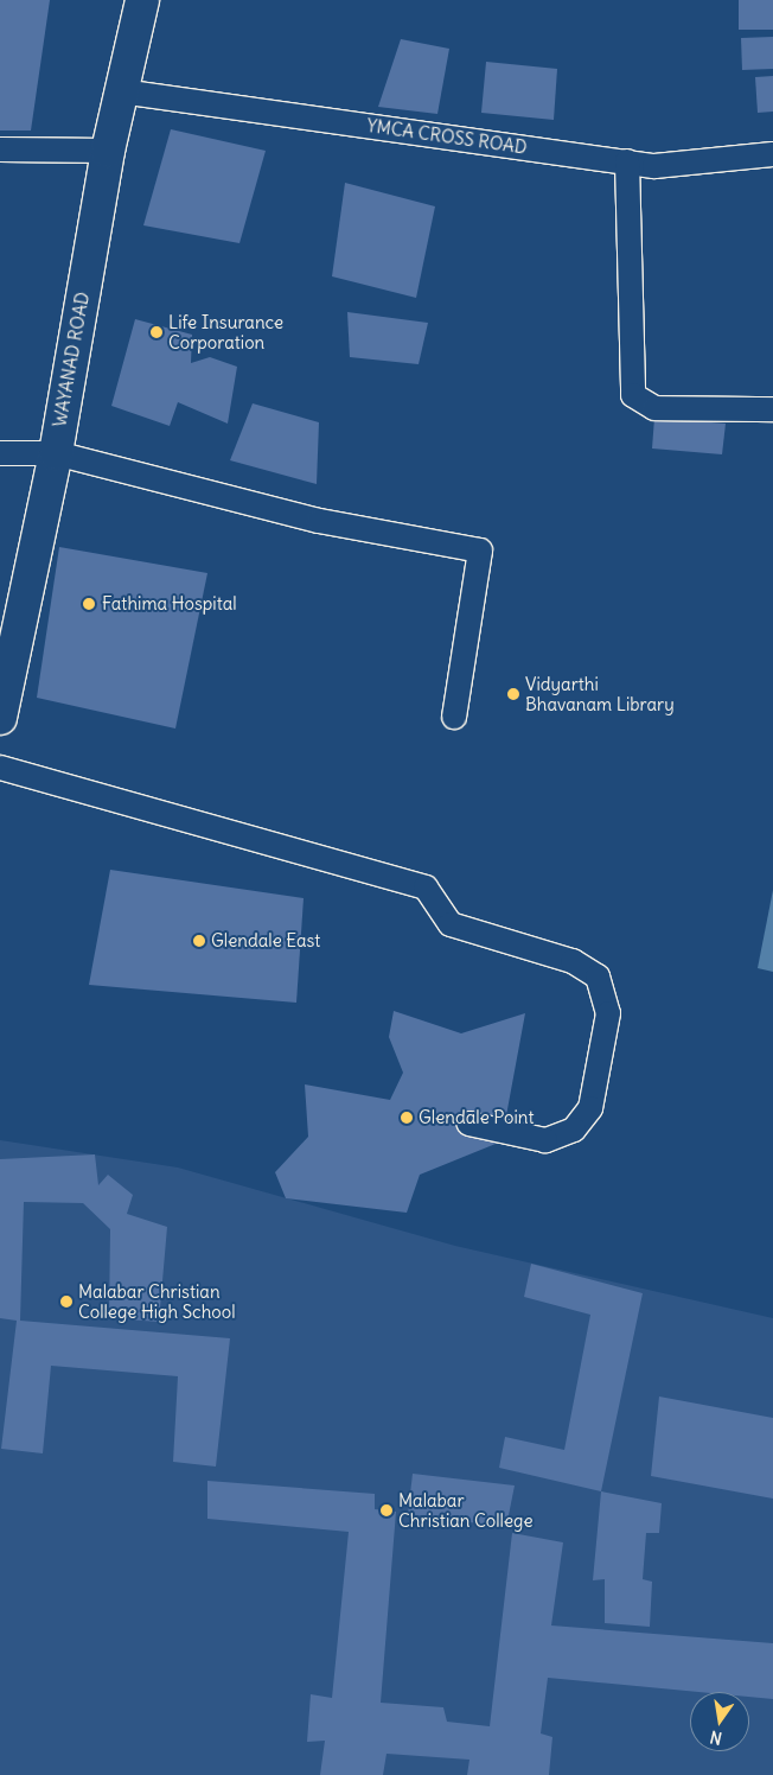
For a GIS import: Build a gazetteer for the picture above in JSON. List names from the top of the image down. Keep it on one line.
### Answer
{"streets":{"main road":["WAYANAD ROAD"],"street":["YMCA CROSS ROAD"]},"crossings":[["YMCA CROSS ROAD","WAYANAD ROAD"]],"places":["Life Insurance Corporation","Fathima Hospital","Vidyarthi Bhavanam Library","Glendale East","Glendale Point","Malabar Christian College High School","Malabar Christian College"],"north":"bottom"}
